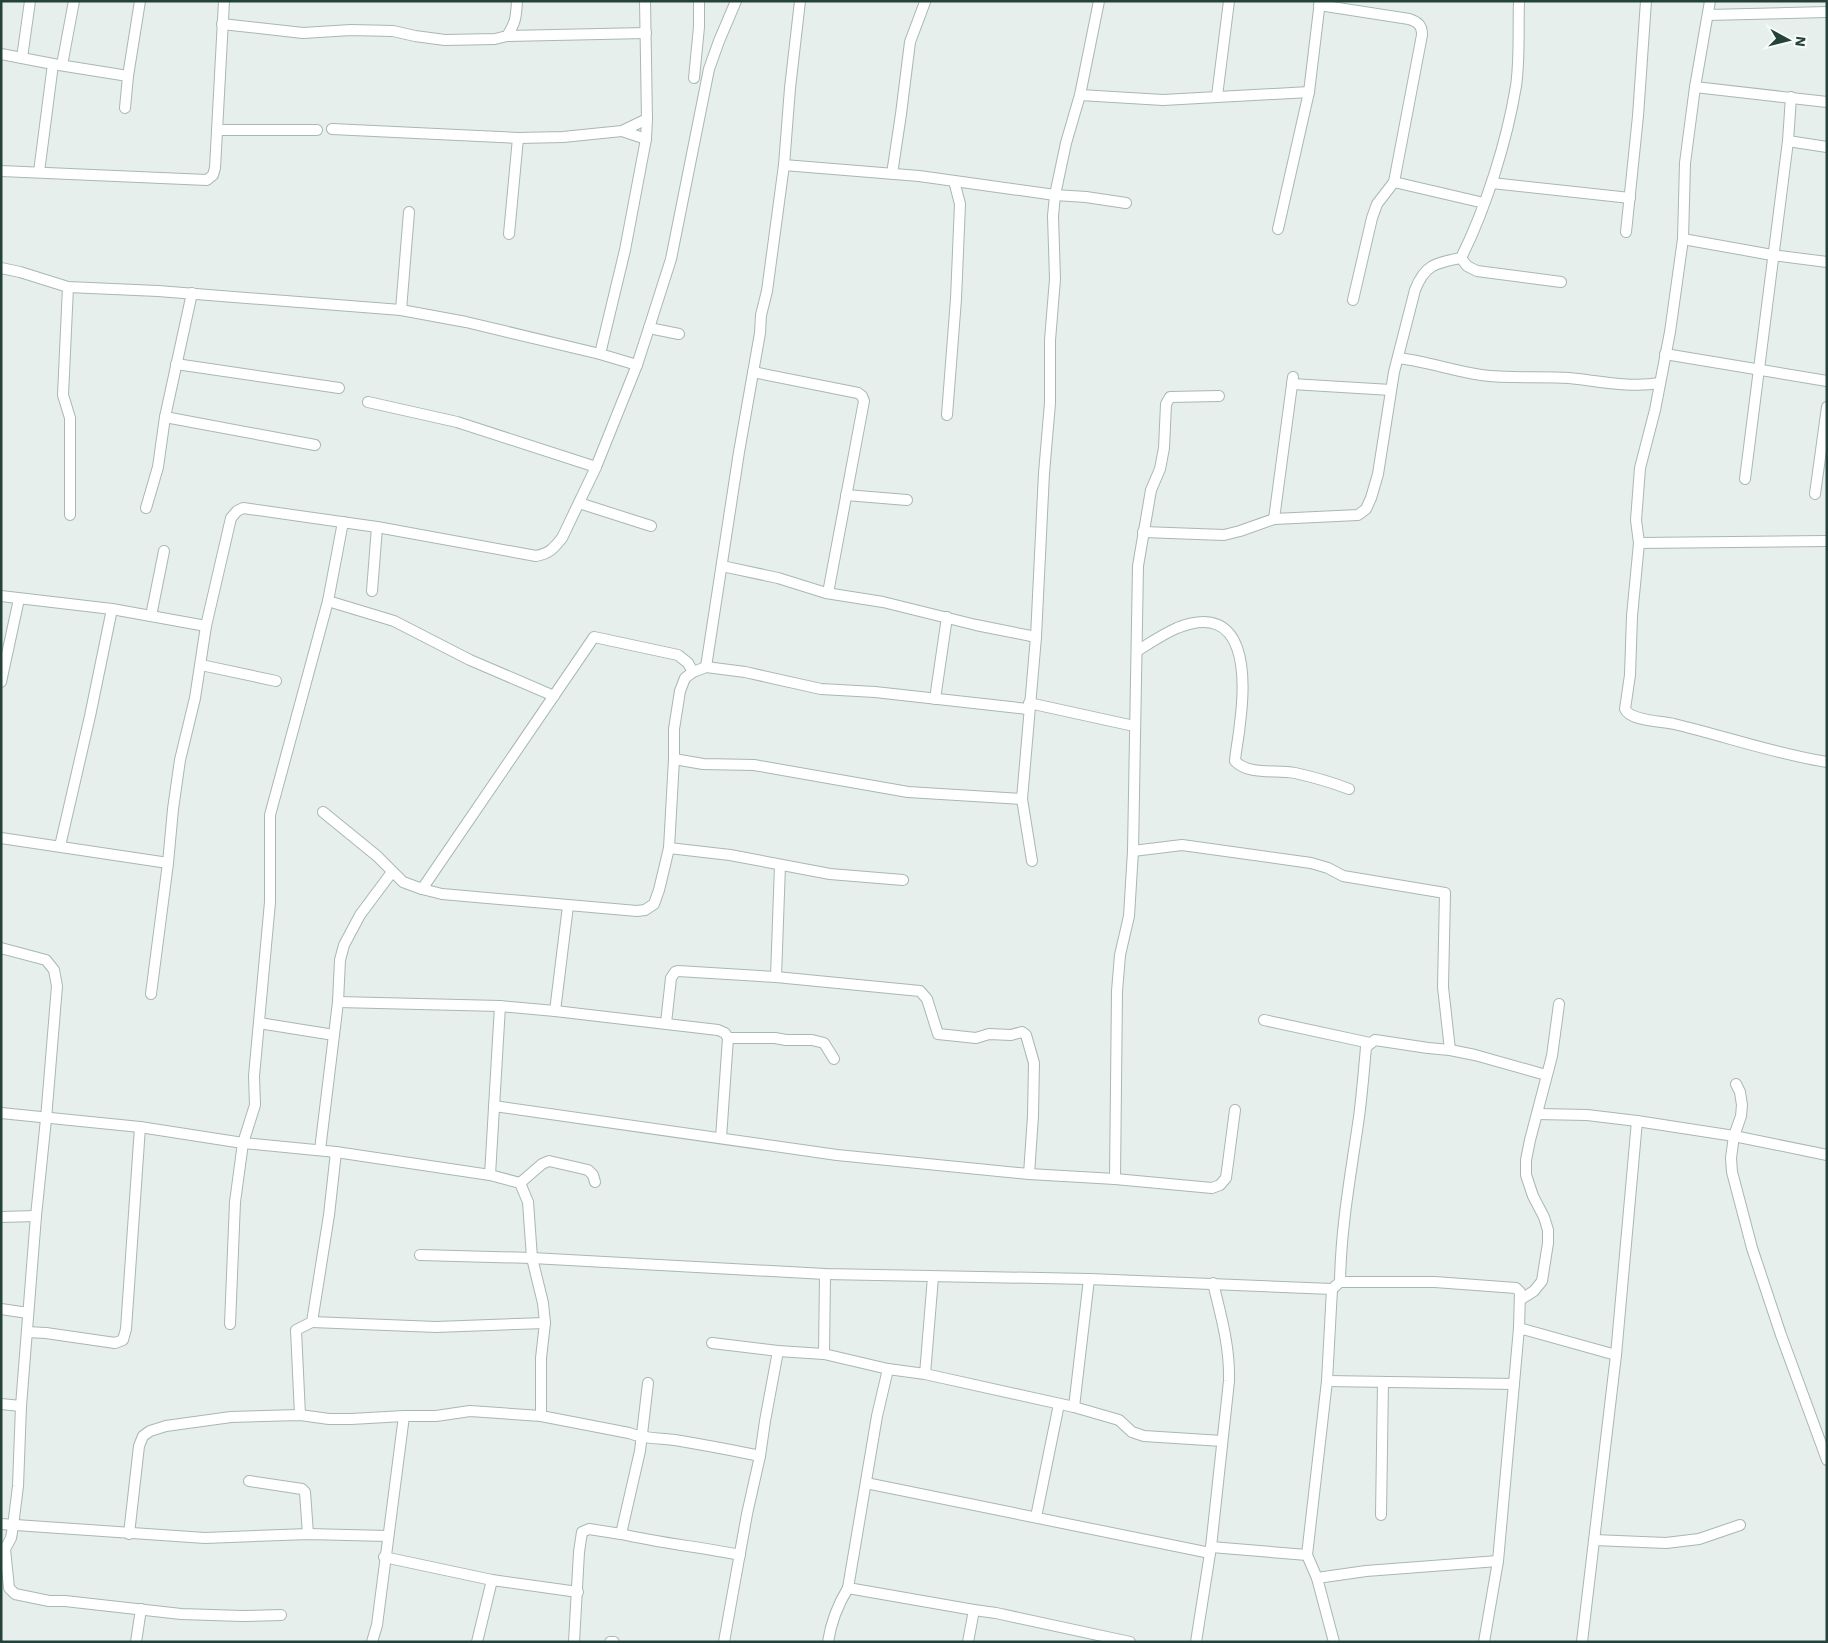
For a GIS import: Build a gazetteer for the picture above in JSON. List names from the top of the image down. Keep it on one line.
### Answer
{"north":"right"}
